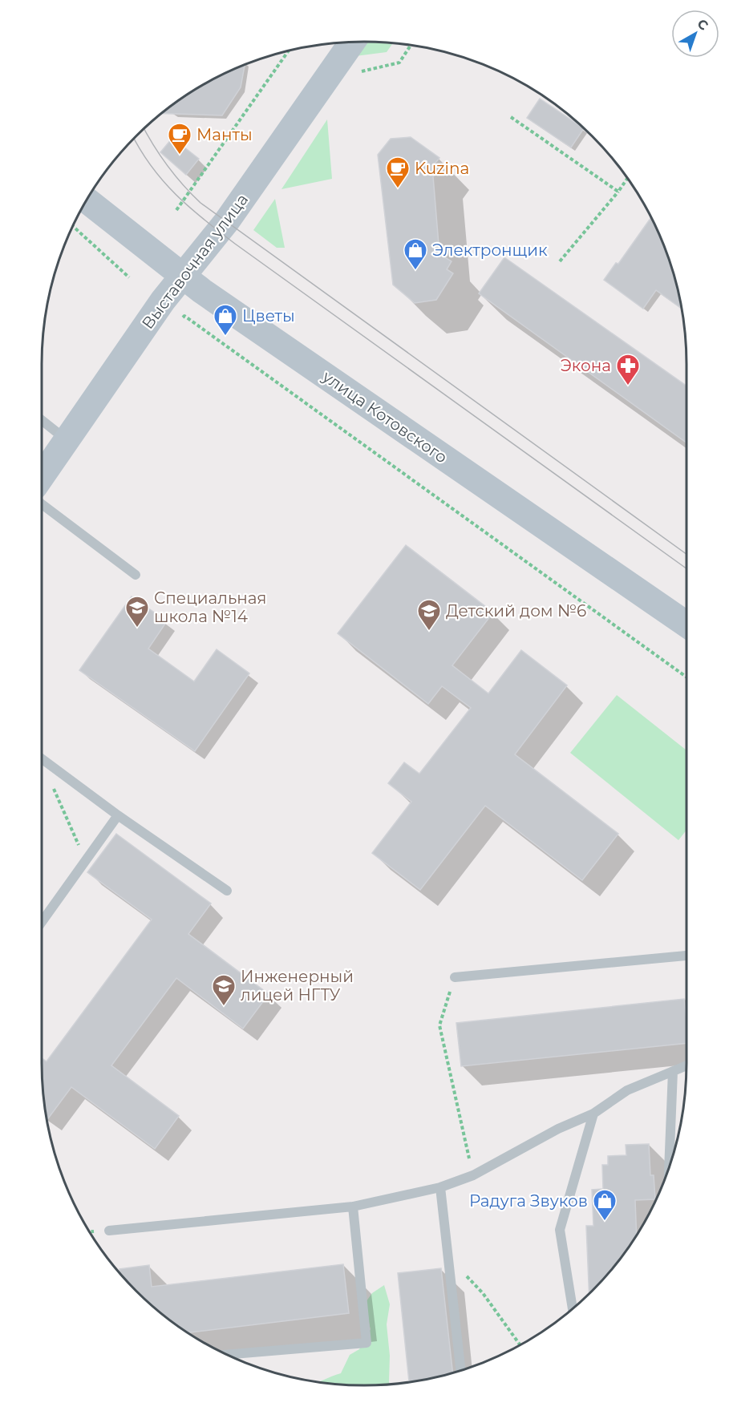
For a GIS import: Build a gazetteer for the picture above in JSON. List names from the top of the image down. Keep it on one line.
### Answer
{"streets":{"main road":["Выставочная улица","улица Котовского"]},"crossings":[["Выставочная улица","улица Котовского"]],"places":{"cafe":["Манты","Kuzina"],"shop":["Электронщик","Цветы","Радуга Звуков"],"pharmacy":["Экона"],"school or university":["Специальная школа №14","Детский дом №6","Инженерный лицей НГТУ"]},"north":"top right"}
